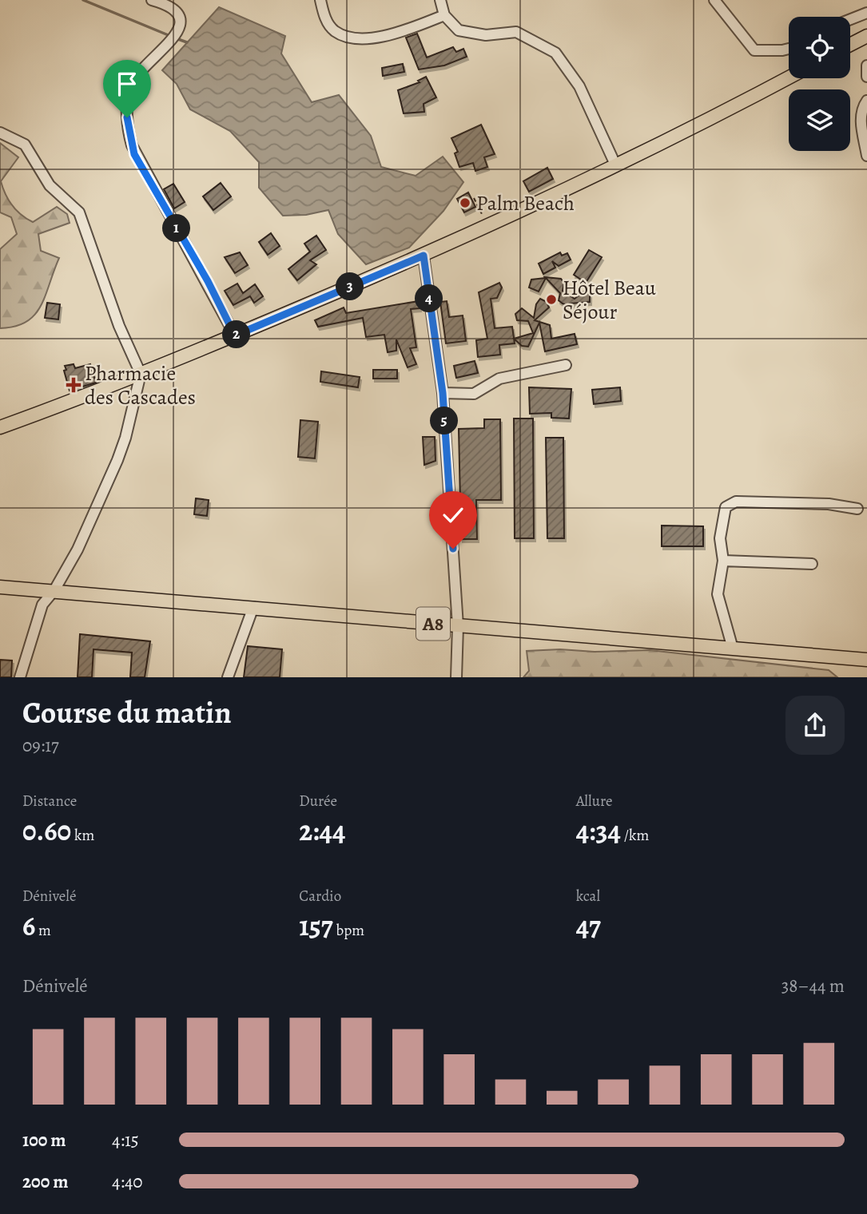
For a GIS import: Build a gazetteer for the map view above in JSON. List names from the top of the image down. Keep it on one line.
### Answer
{"streets":{"main road":["A8"]},"places":{"other":["Palm Beach","Hôtel Beau Séjour"],"health":["Pharmacie des Cascades"]},"page":{"pins":["1","3","4","2","5"],"heading":["Course du matin","09:17"],"stats":[["Distance","0.60 km"],["Durée","2:44"],["Allure","4:34 /km"],["Dénivelé","6 m"],["Cardio","157 bpm"],["kcal","47"]],"chart":["Dénivelé","38–44 m"],"list":[{"name":"100 m","note":"4:15"},{"name":"200 m","note":"4:40"}]}}
